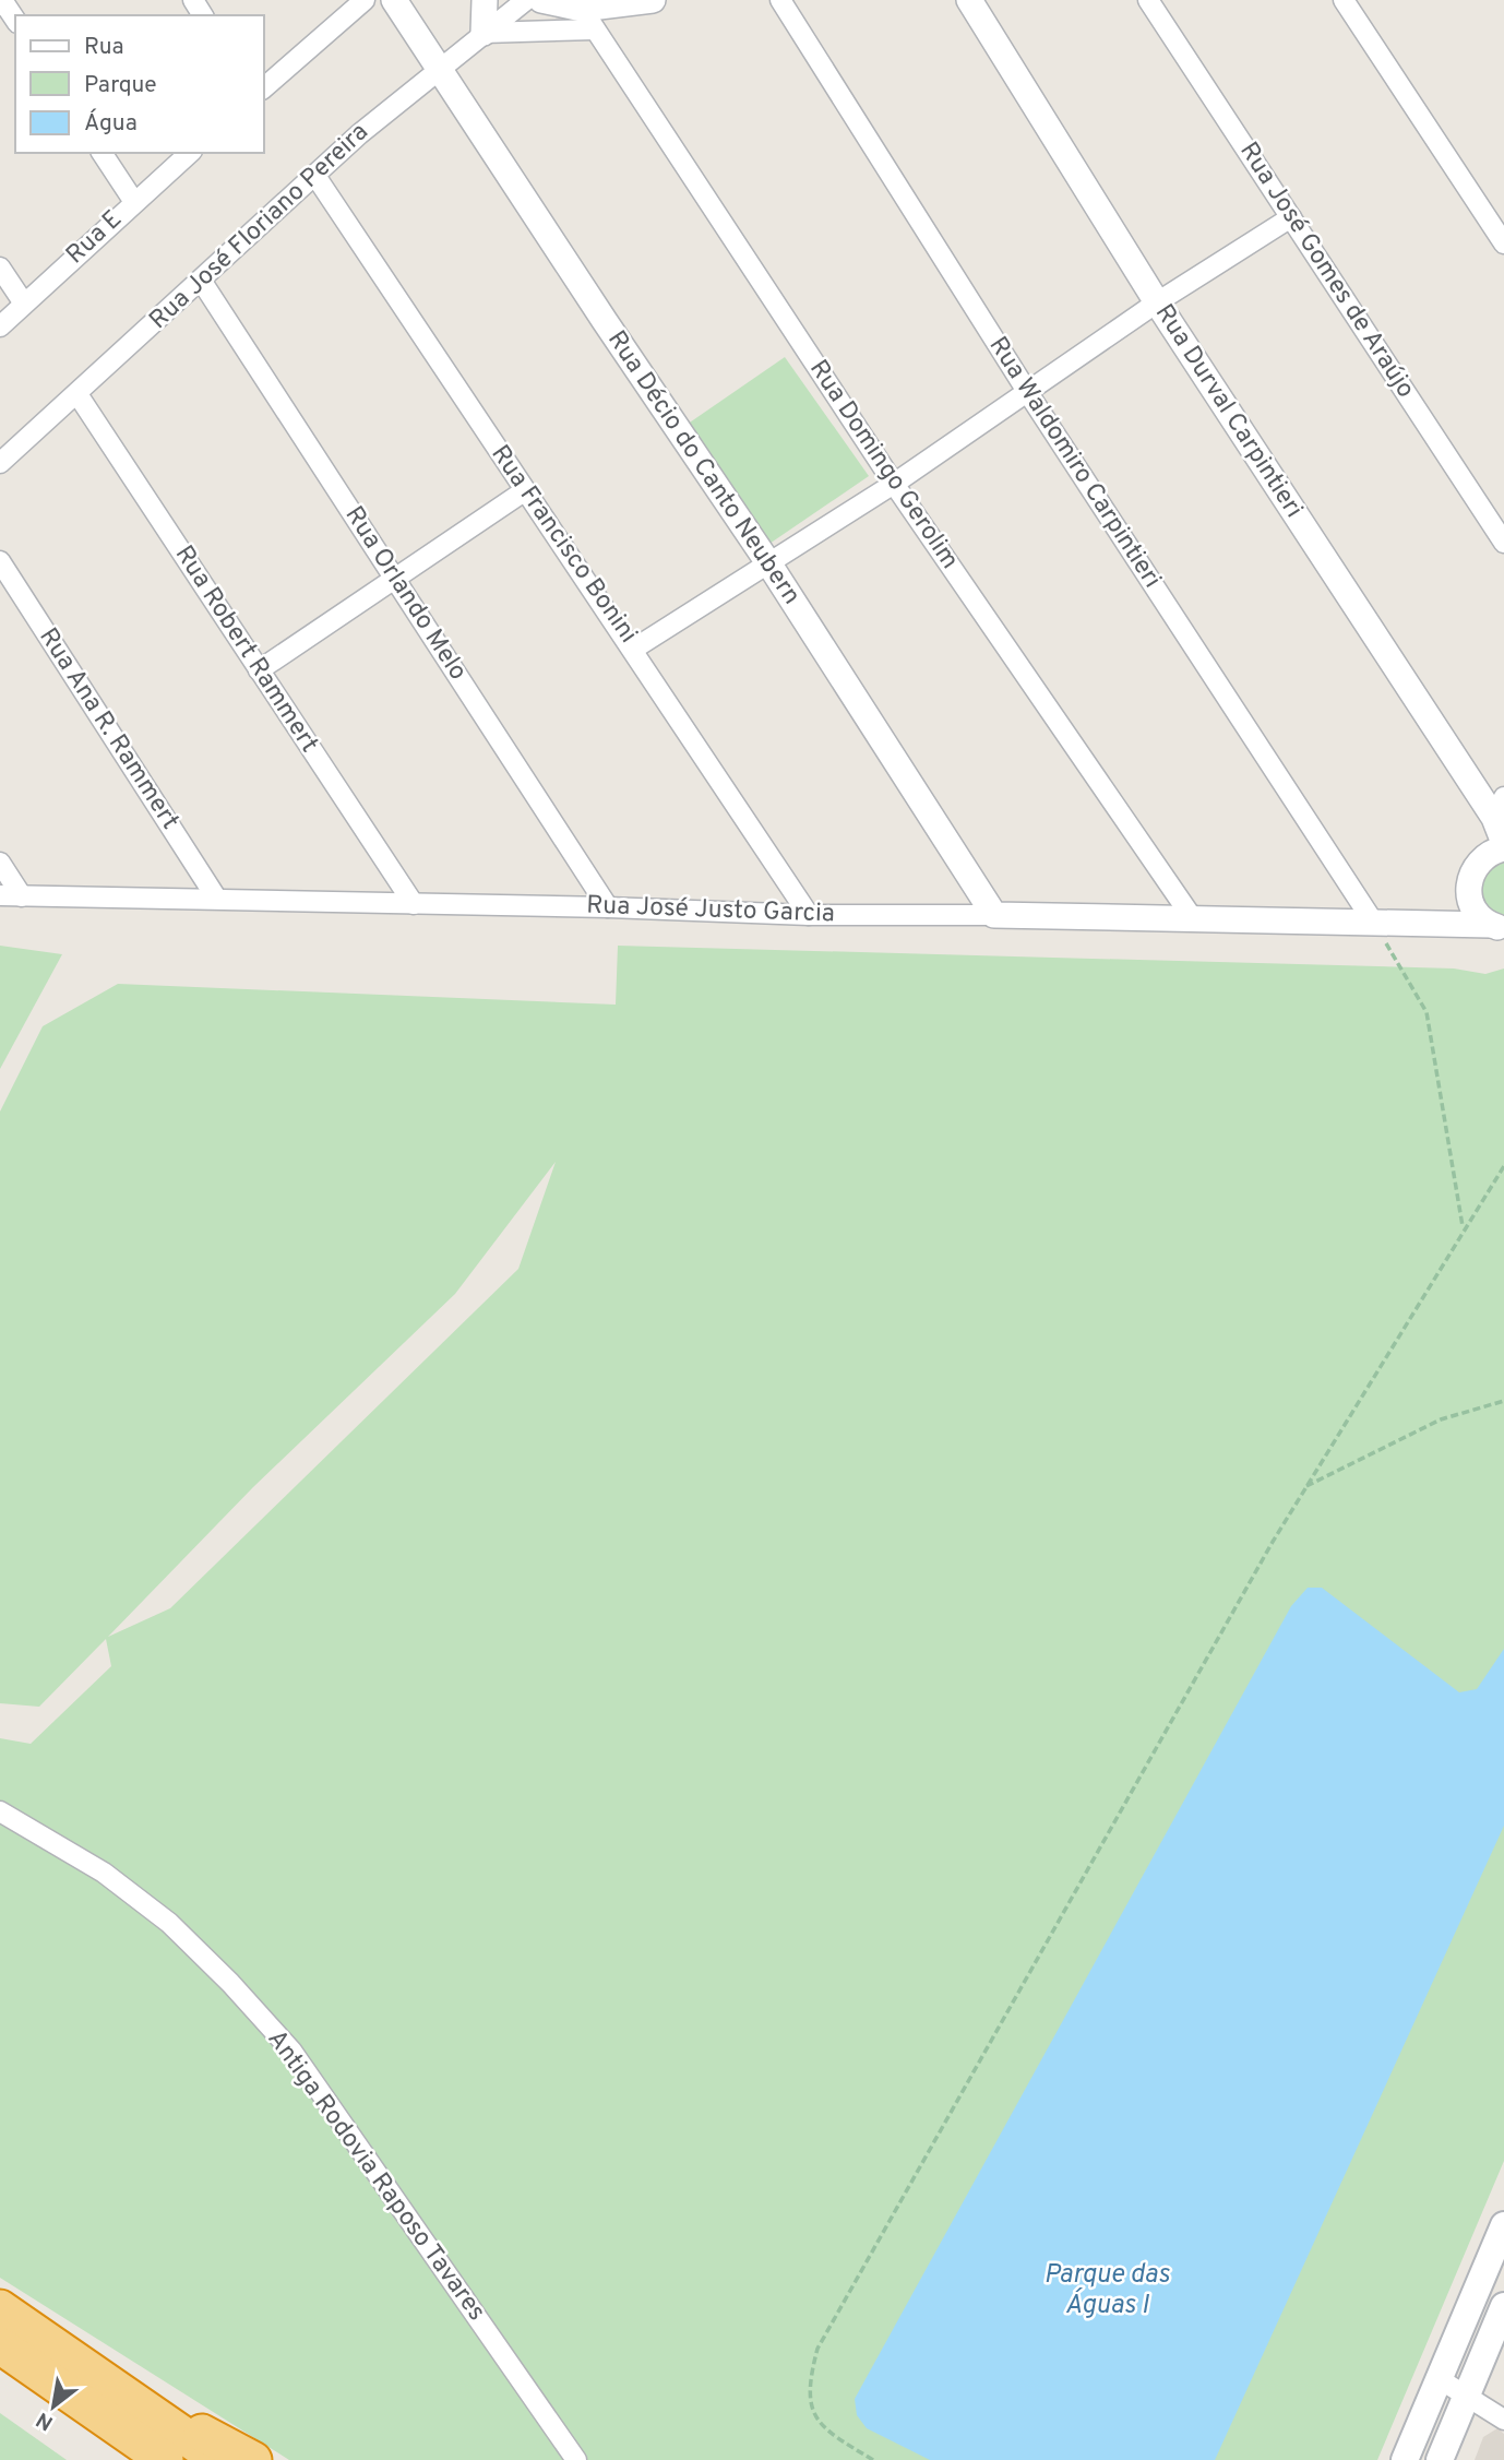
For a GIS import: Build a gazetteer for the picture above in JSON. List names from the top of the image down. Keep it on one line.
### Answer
{"streets":{"street":["Rua José Floriano Pereira","Rua E","Rua José Gomes de Araújo","Rua Durval Carpintieri","Rua Waldomiro Carpintieri","Rua Domingo Gerolim","Rua Décio do Canto Neubern","Rua Francisco Bonini","Rua Orlando Melo","Rua Robert Rammert","Rua Ana R. Rammert","Rua José Justo Garcia","Antiga Rodovia Raposo Tavares"]},"crossings":[["Rua José Floriano Pereira","Rua Décio do Canto Neubern"],["Rua José Floriano Pereira","Rua Francisco Bonini"],["Rua José Floriano Pereira","Rua Orlando Melo"],["Rua José Floriano Pereira","Rua Robert Rammert"],["Rua Waldomiro Carpintieri","Rua José Justo Garcia"],["Rua Domingo Gerolim","Rua José Justo Garcia"],["Rua Décio do Canto Neubern","Rua José Justo Garcia"],["Rua Francisco Bonini","Rua José Justo Garcia"],["Rua Orlando Melo","Rua José Justo Garcia"],["Rua Robert Rammert","Rua José Justo Garcia"],["Rua Ana R. Rammert","Rua José Justo Garcia"]],"water":["Parque das Águas I"],"legend":["Rua","Parque","Água"],"north":"bottom left"}
